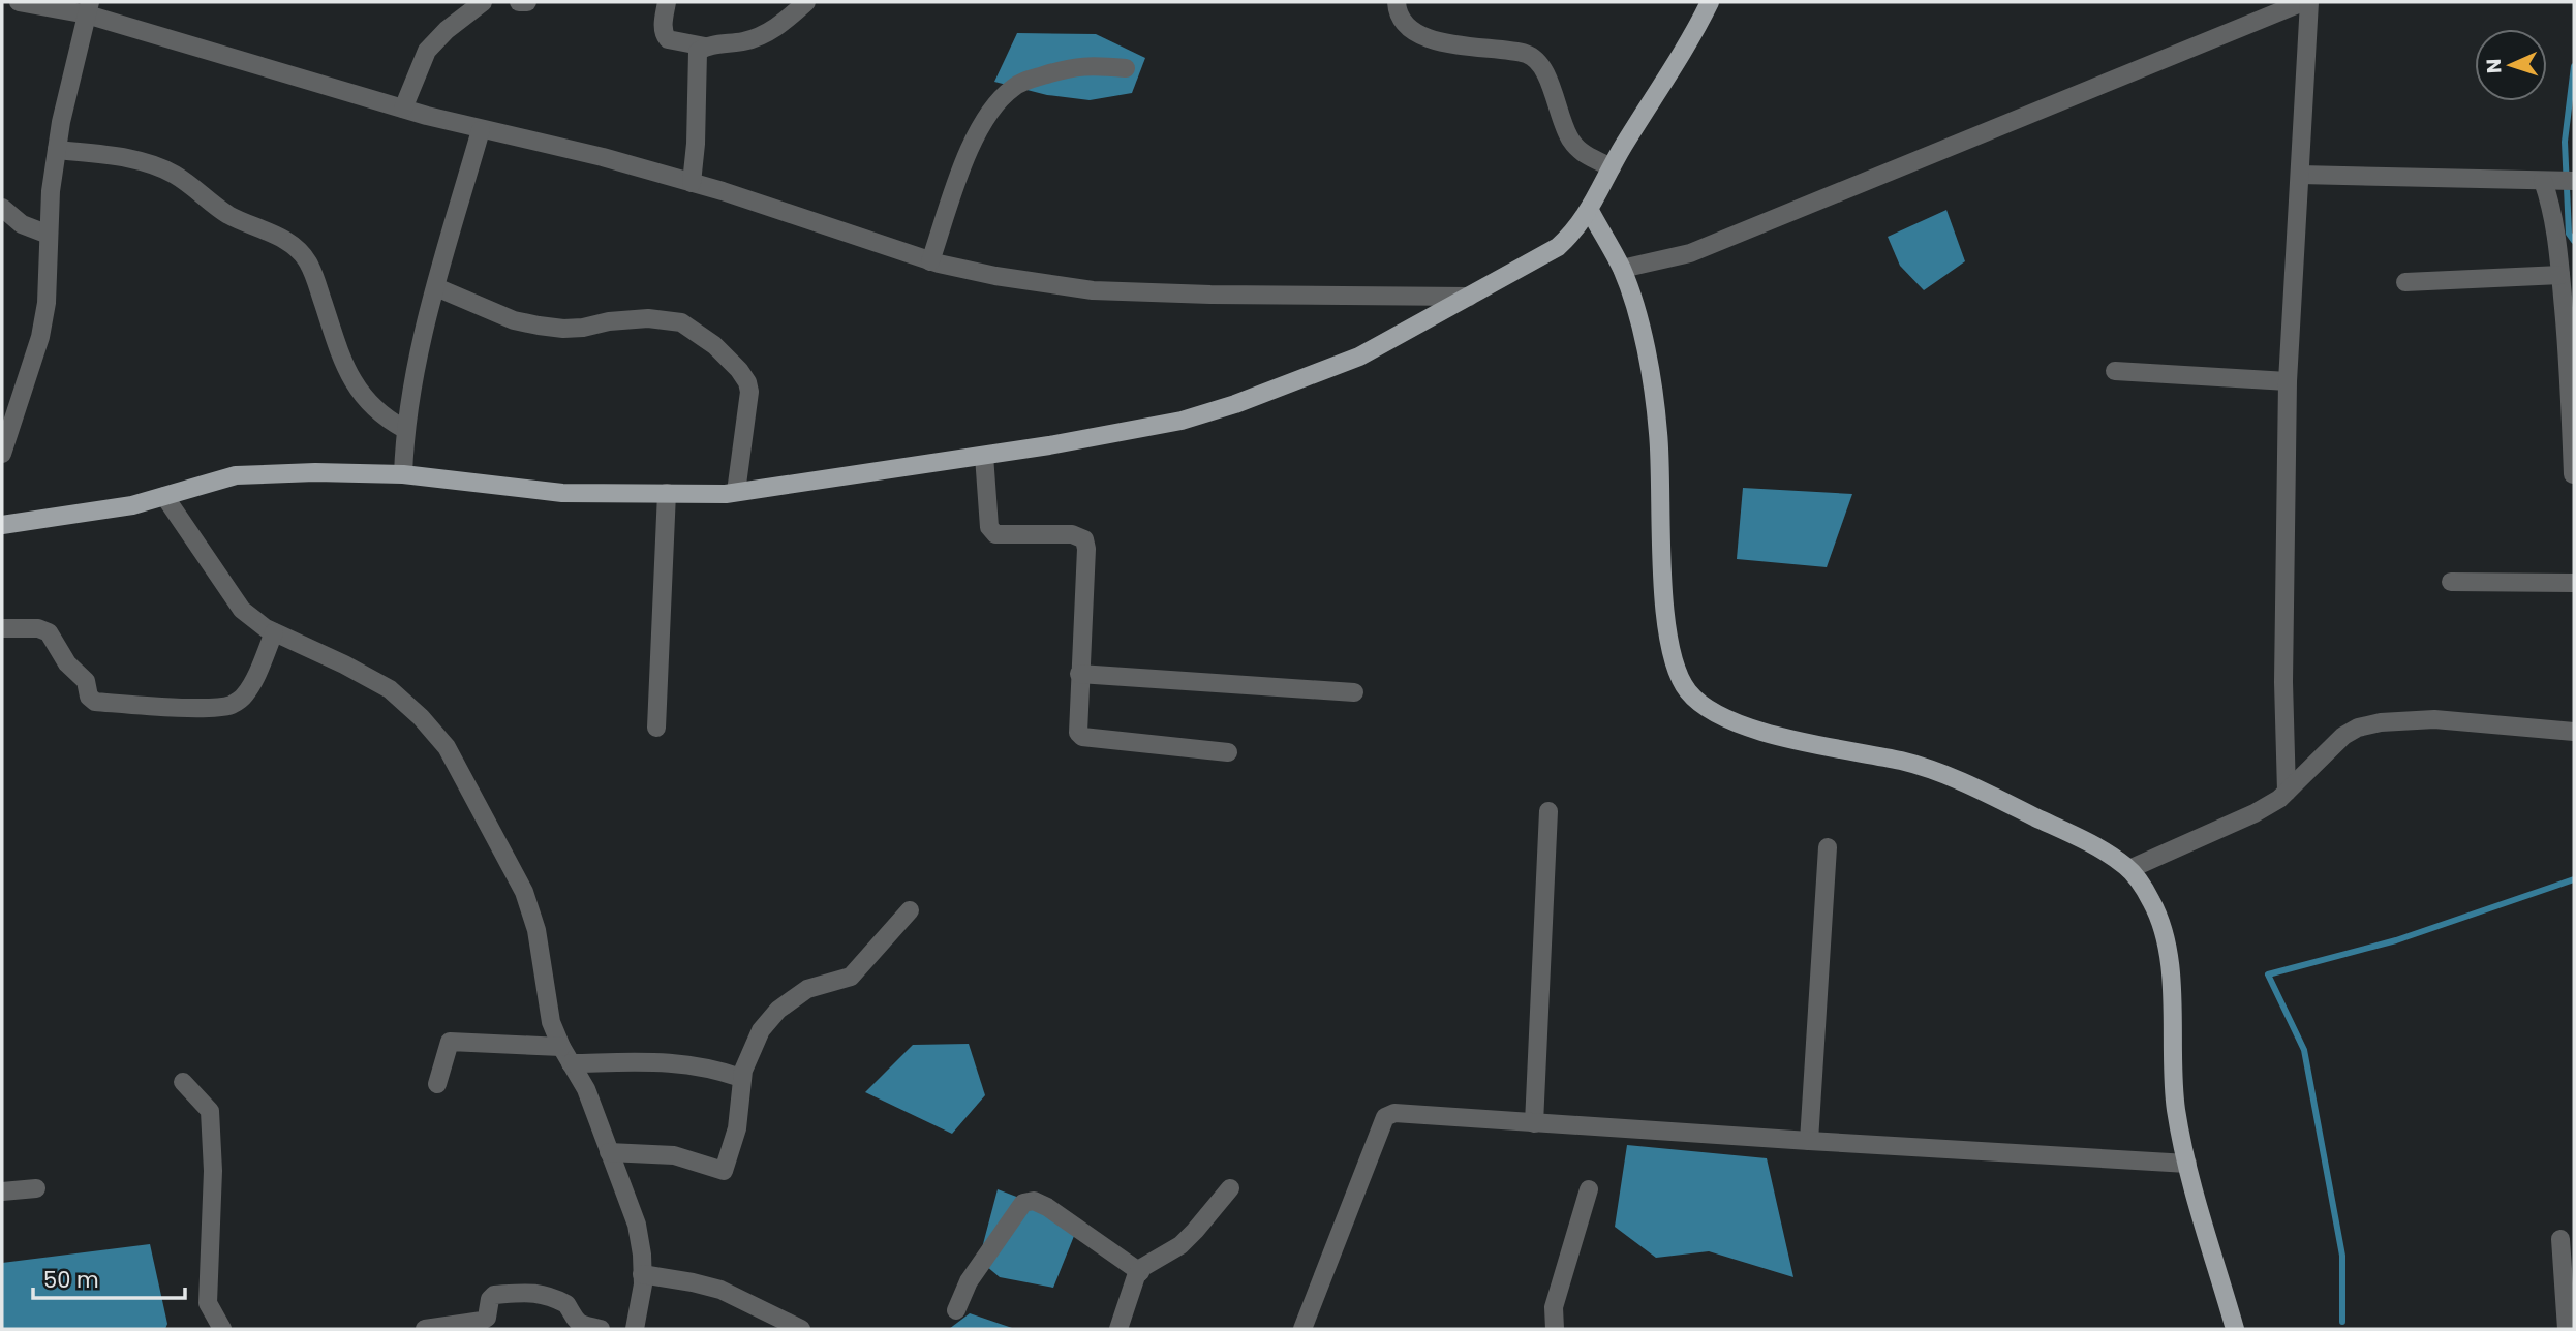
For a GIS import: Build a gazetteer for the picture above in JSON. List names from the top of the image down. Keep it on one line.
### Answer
{"scale_bar":"50 m","north":"left"}
